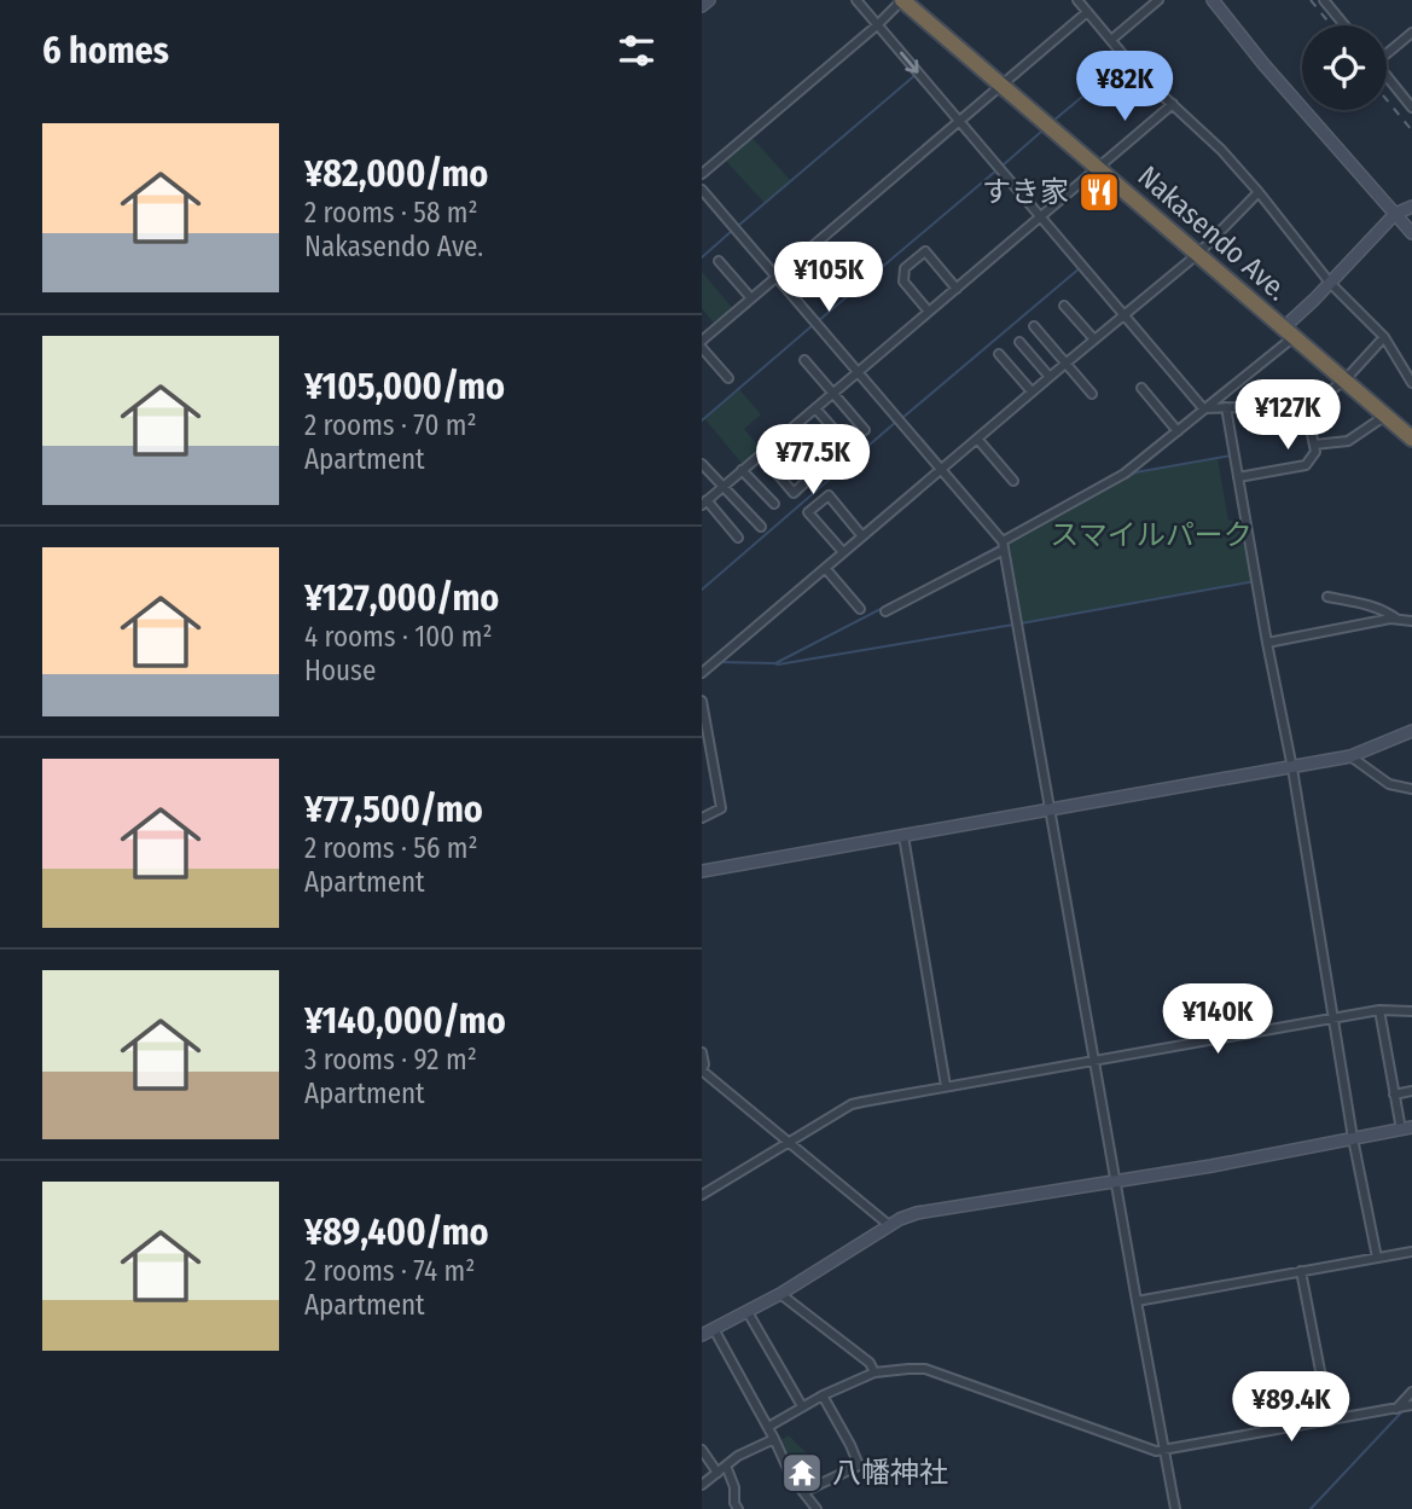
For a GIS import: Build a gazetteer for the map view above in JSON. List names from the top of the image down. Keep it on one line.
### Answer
{"streets":{"highway":["Nakasendo Ave."]},"parks":["スマイルパーク"],"places":{"restaurant":["すき家"],"temple":["八幡神社"]},"page":{"heading":"6 homes","price":["¥82K","¥105K","¥127K","¥77.5K","¥140K","¥89.4K"],"list":[{"name":"¥82,000/mo","note":"2 rooms · 58 m² · Nakasendo Ave."},{"name":"¥105,000/mo","note":"2 rooms · 70 m² · Apartment"},{"name":"¥127,000/mo","note":"4 rooms · 100 m² · House"},{"name":"¥77,500/mo","note":"2 rooms · 56 m² · Apartment"},{"name":"¥140,000/mo","note":"3 rooms · 92 m² · Apartment"},{"name":"¥89,400/mo","note":"2 rooms · 74 m² · Apartment"}]}}
